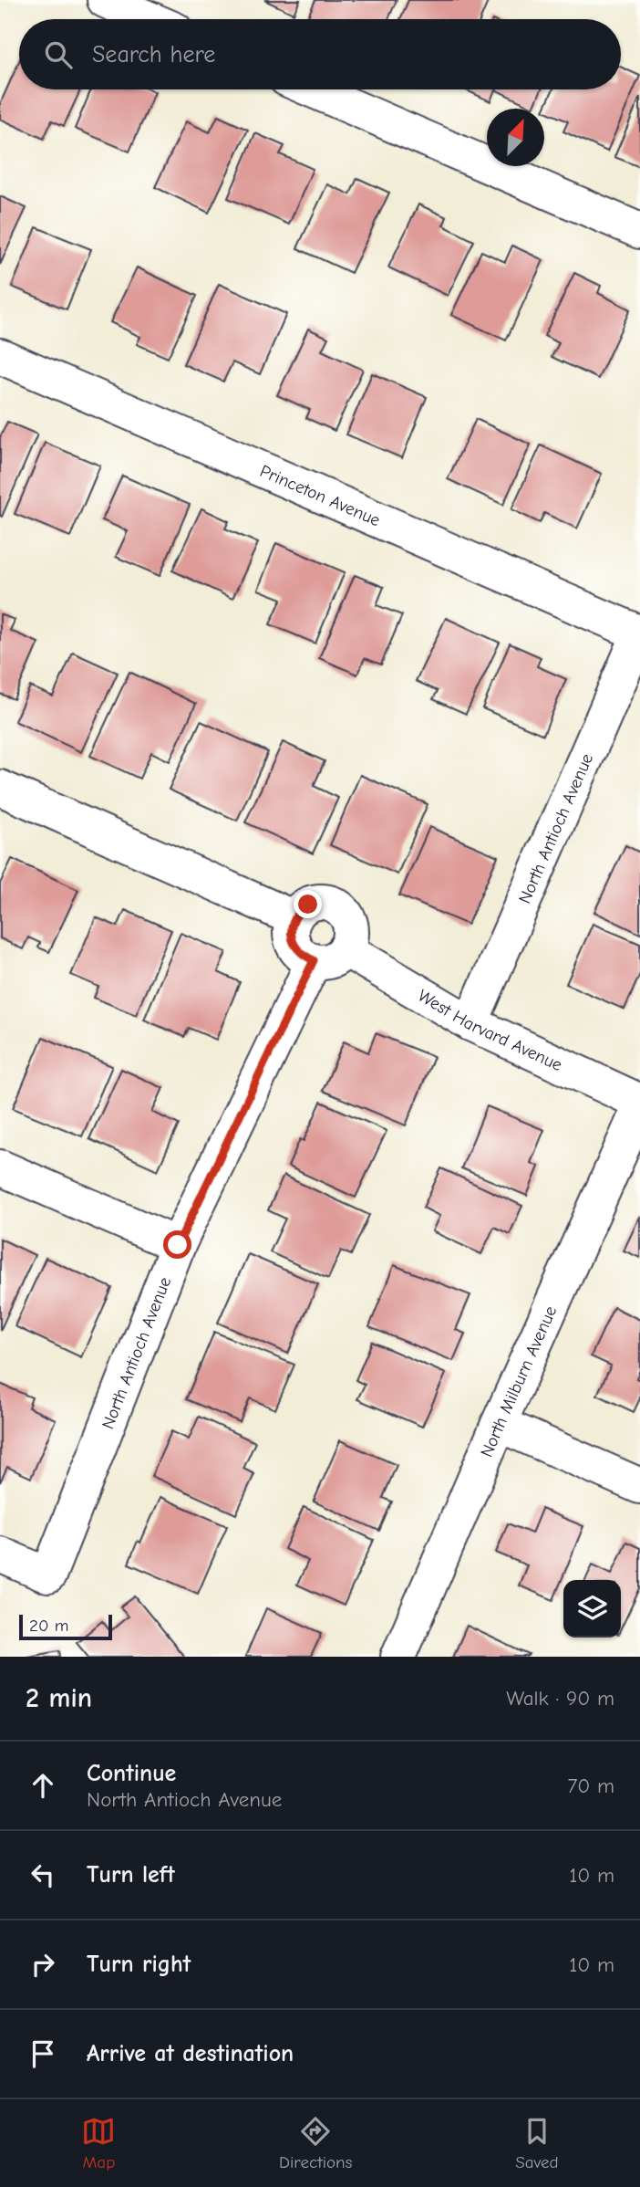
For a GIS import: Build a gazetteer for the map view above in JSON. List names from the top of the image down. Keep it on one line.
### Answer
{"streets":{"street":["Princeton Avenue","North Antioch Avenue","West Harvard Avenue","North Milburn Avenue"]},"crossings":[["Princeton Avenue","North Antioch Avenue"],["North Antioch Avenue","West Harvard Avenue"]],"scale_bar":"20 m","north":"top right","page":{"search":"Search here","scale":"20 m","heading":["2 min","Walk · 90 m"],"list":[["Continue","North Antioch Avenue","70 m"],["Turn left","10 m"],["Turn right","10 m"],"Arrive at destination"],"nav":["Map","Directions","Saved"]}}
